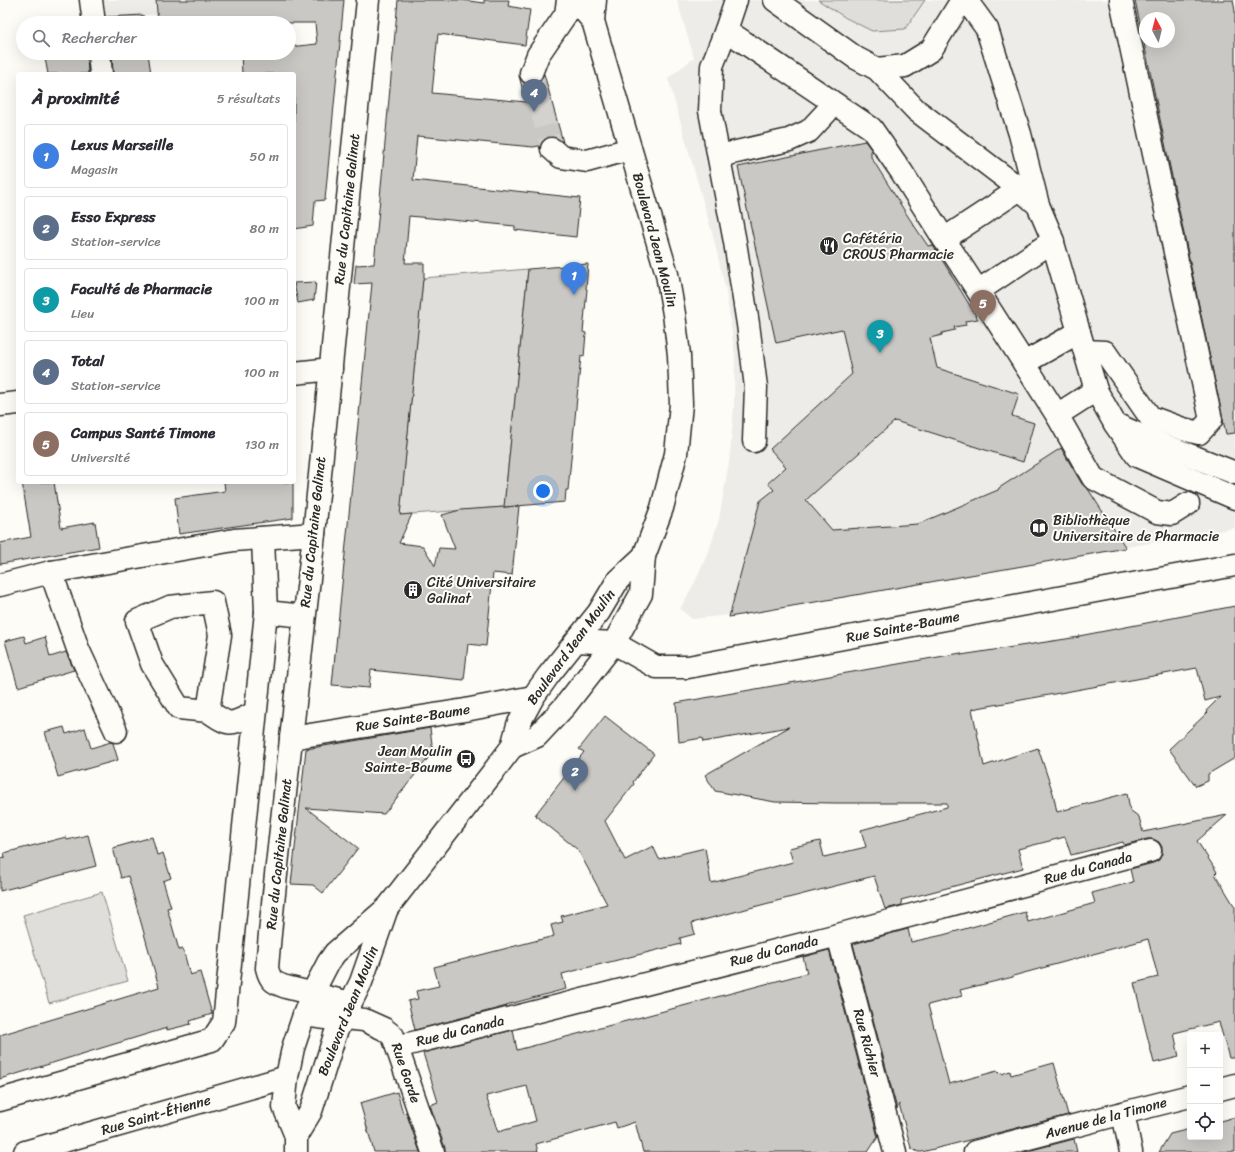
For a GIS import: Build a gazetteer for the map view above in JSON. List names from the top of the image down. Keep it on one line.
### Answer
{"streets":{"street":["Rue du Capitaine Galinat","Boulevard Jean Moulin","Rue Sainte-Baume","Rue du Canada","Rue Richier","Rue Gorde","Rue Saint-Étienne","Avenue de la Timone"]},"crossings":[["Rue du Capitaine Galinat","Boulevard Jean Moulin"],["Rue du Capitaine Galinat","Rue Sainte-Baume"],["Rue du Capitaine Galinat","Rue Gorde"],["Boulevard Jean Moulin","Rue Sainte-Baume"],["Boulevard Jean Moulin","Rue Gorde"],["Boulevard Jean Moulin","Rue Saint-Étienne"],["Rue du Canada","Rue Richier"],["Rue du Canada","Rue Gorde"]],"places":{"restaurant":["Cafétéria CROUS Pharmacie"],"library":["Bibliothèque Universitaire de Pharmacie"],"building":["Cité Universitaire Galinat"],"bus stop":["Jean Moulin Sainte-Baume"]},"north":"top","page":{"search":"Rechercher","heading":["À proximité","5 résultats"],"pins":["4","1","5","3","2"],"list":[{"mark":"1","name":"Lexus Marseille","note":"Magasin","value":"50 m"},{"mark":"2","name":"Esso Express","note":"Station-service","value":"80 m"},{"mark":"3","name":"Faculté de Pharmacie","note":"Lieu","value":"100 m"},{"mark":"4","name":"Total","note":"Station-service","value":"100 m"},{"mark":"5","name":"Campus Santé Timone","note":"Université","value":"130 m"}],"map_buttons":["+","−"]}}
